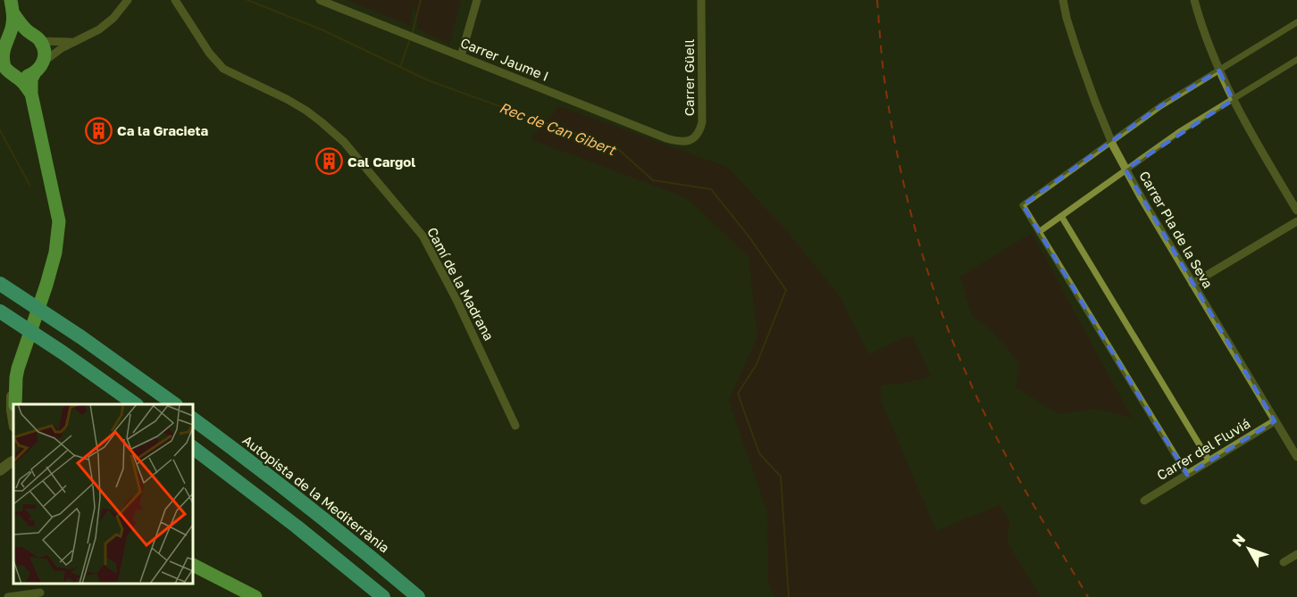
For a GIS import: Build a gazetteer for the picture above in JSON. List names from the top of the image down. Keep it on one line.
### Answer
{"streets":{"highway":["Autopista de la Mediterrània"],"street":["Carrer Jaume I","Carrer Güell","Carrer Pla de la Seva","Camí de la Madrana","Carrer del Fluviá"]},"crossings":[["Carrer Jaume I","Carrer Güell"],["Carrer Pla de la Seva","Carrer del Fluviá"]],"water":["Rec de Can Gibert"],"places":{"building":["Ca la Gracieta","Cal Cargol"]},"north":"top left"}
